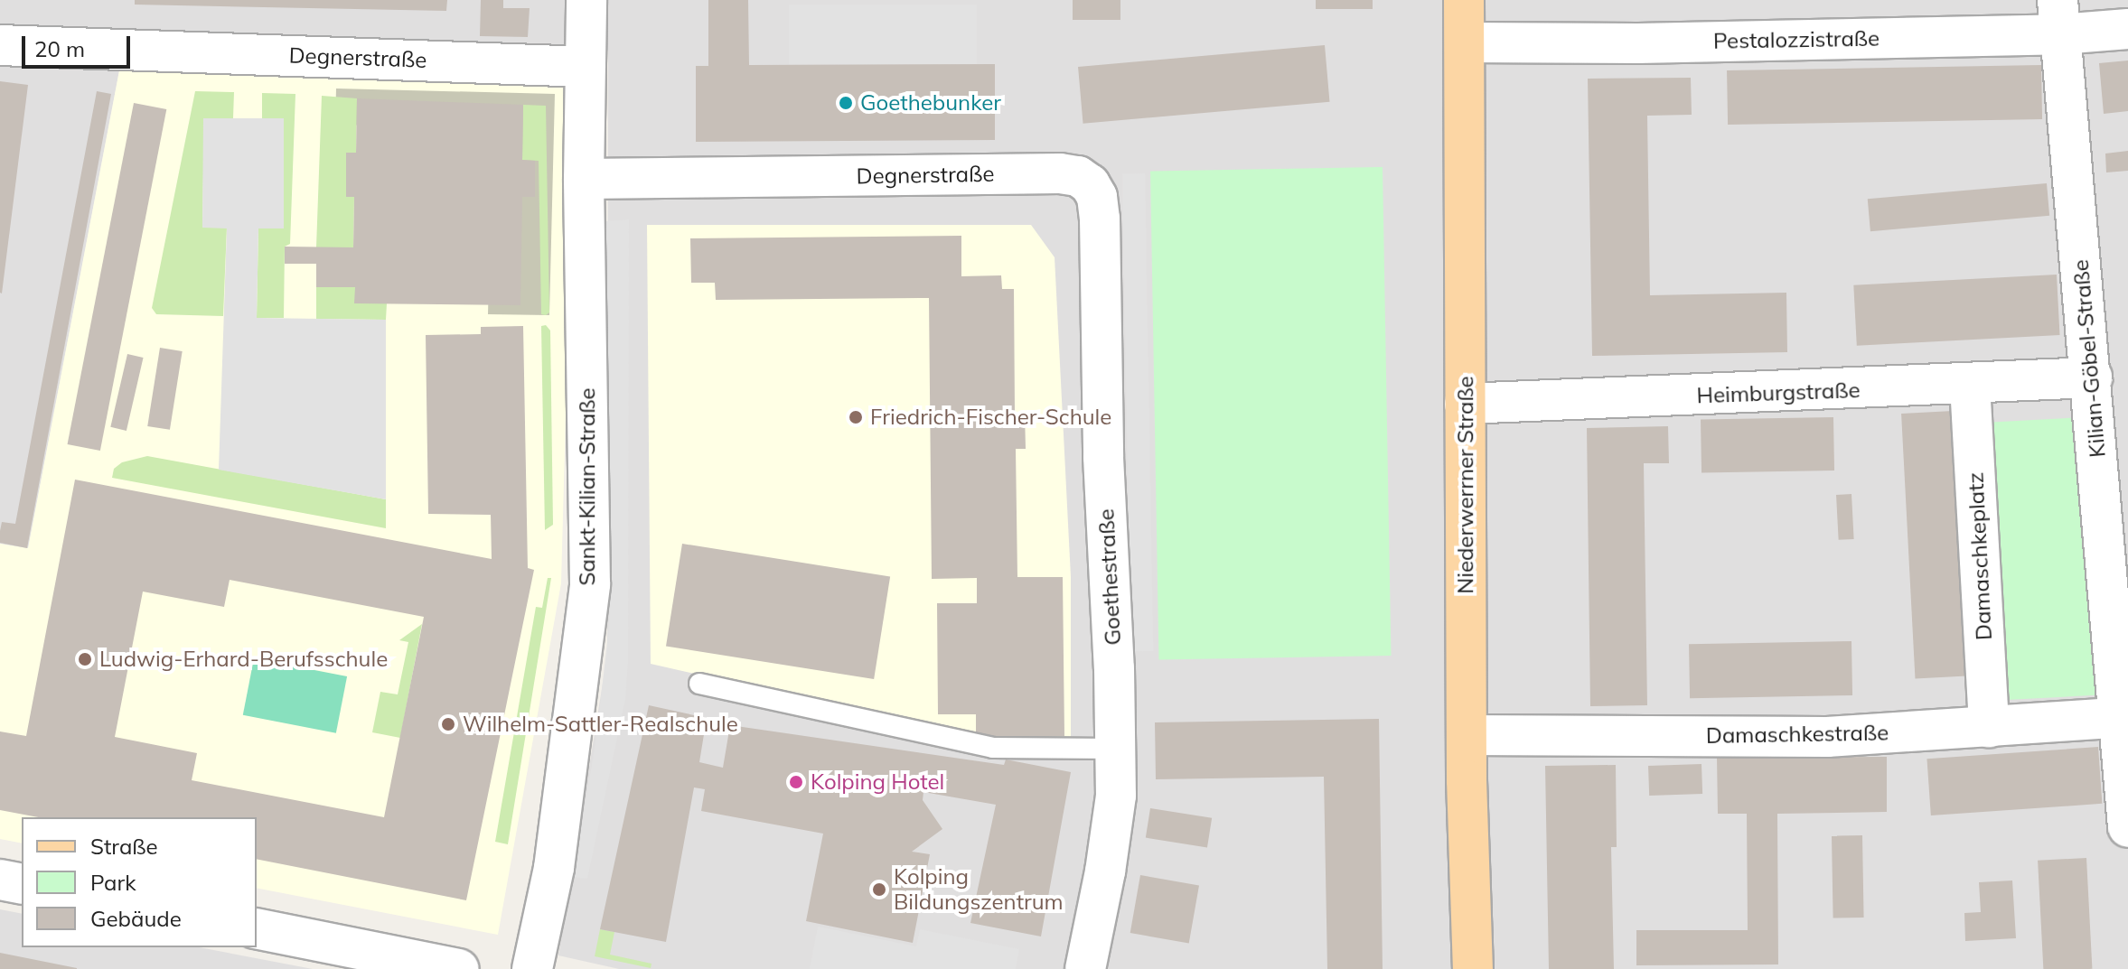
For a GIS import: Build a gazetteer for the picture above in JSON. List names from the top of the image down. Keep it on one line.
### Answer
{"streets":{"main road":["Niederwerrner Straße"],"street":["Pestalozzistraße","Degnerstraße","Kilian-Göbel-Straße","Heimburgstraße","Sankt-Kilian-Straße","Damaschkeplatz","Goethestraße","Damaschkestraße"]},"crossings":[["Pestalozzistraße","Kilian-Göbel-Straße"],["Pestalozzistraße","Niederwerrner Straße"],["Degnerstraße","Sankt-Kilian-Straße"],["Degnerstraße","Goethestraße"],["Kilian-Göbel-Straße","Heimburgstraße"],["Kilian-Göbel-Straße","Damaschkestraße"],["Heimburgstraße","Niederwerrner Straße"],["Heimburgstraße","Damaschkeplatz"],["Niederwerrner Straße","Damaschkestraße"],["Damaschkeplatz","Damaschkestraße"]],"places":["Goethebunker","Friedrich-Fischer-Schule","Ludwig-Erhard-Berufsschule","Wilhelm-Sattler-Realschule","Kolping Hotel","Kolping Bildungszentrum"],"legend":["Straße","Park","Gebäude"],"scale_bar":"20 m"}
